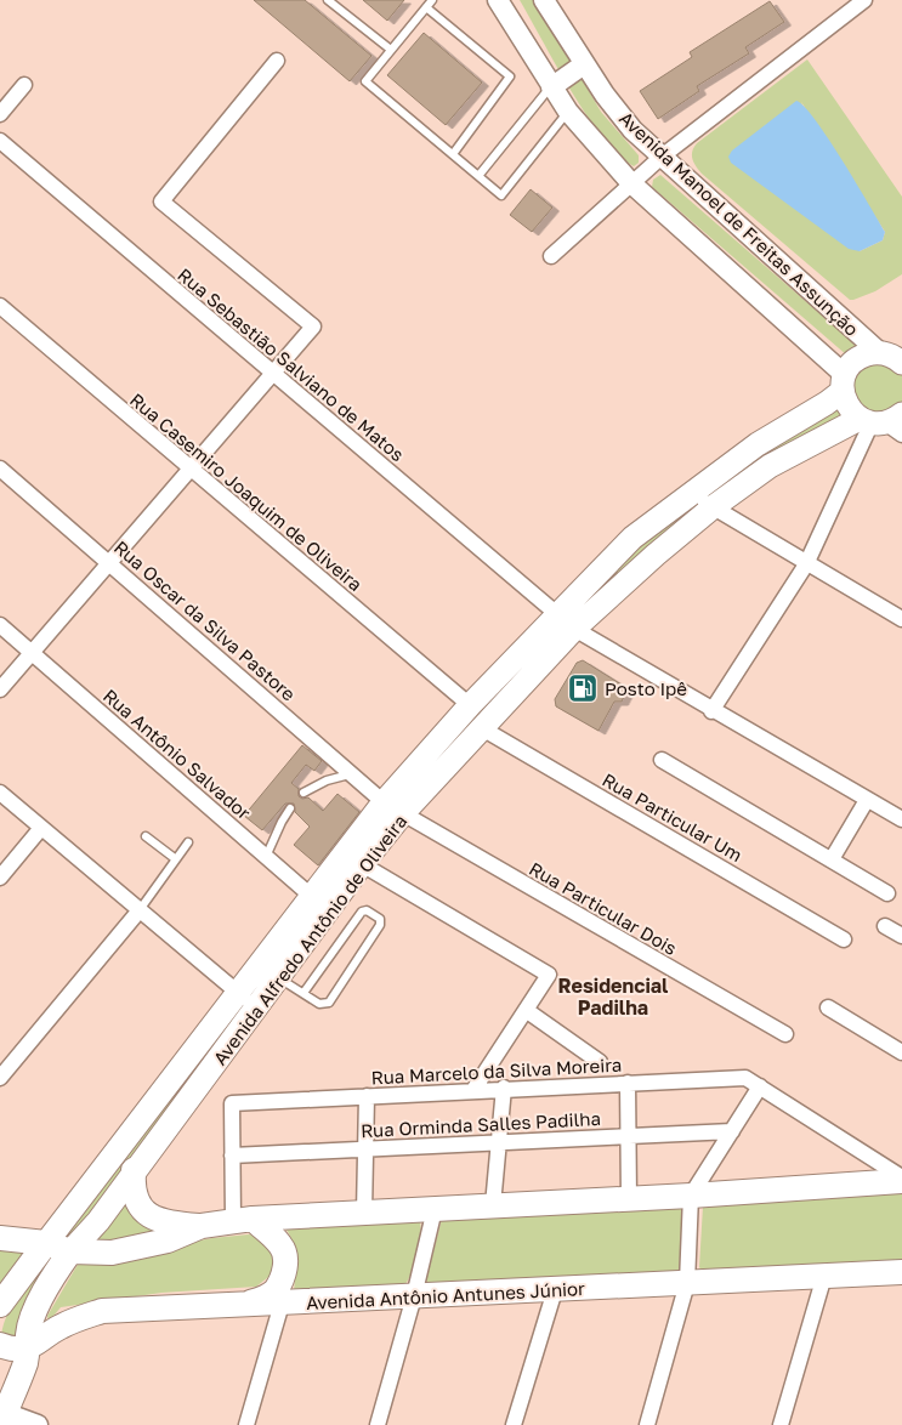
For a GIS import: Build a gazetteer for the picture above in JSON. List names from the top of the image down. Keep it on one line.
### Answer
{"streets":{"main road":["Avenida Alfredo Antônio de Oliveira","Avenida Antônio Antunes Júnior"],"street":["Avenida Manoel de Freitas Assunção","Rua Sebastião Salviano de Matos","Rua Casemiro Joaquim de Oliveira","Rua Oscar da Silva Pastore","Rua Antônio Salvador","Rua Particular Um","Rua Particular Dois","Rua Marcelo da Silva Moreira","Rua Orminda Salles Padilha"]},"crossings":[["Avenida Manoel de Freitas Assunção","Avenida Alfredo Antônio de Oliveira"],["Rua Sebastião Salviano de Matos","Avenida Alfredo Antônio de Oliveira"],["Rua Casemiro Joaquim de Oliveira","Avenida Alfredo Antônio de Oliveira"],["Rua Oscar da Silva Pastore","Rua Particular Dois"],["Rua Oscar da Silva Pastore","Avenida Alfredo Antônio de Oliveira"],["Rua Antônio Salvador","Avenida Alfredo Antônio de Oliveira"],["Rua Particular Um","Avenida Alfredo Antônio de Oliveira"],["Rua Particular Dois","Avenida Alfredo Antônio de Oliveira"],["Avenida Alfredo Antônio de Oliveira","Avenida Antônio Antunes Júnior"],["Rua Marcelo da Silva Moreira","Rua Orminda Salles Padilha"]],"districts":["Residencial Padilha"],"places":{"fuel station":["Posto Ipê"]}}
